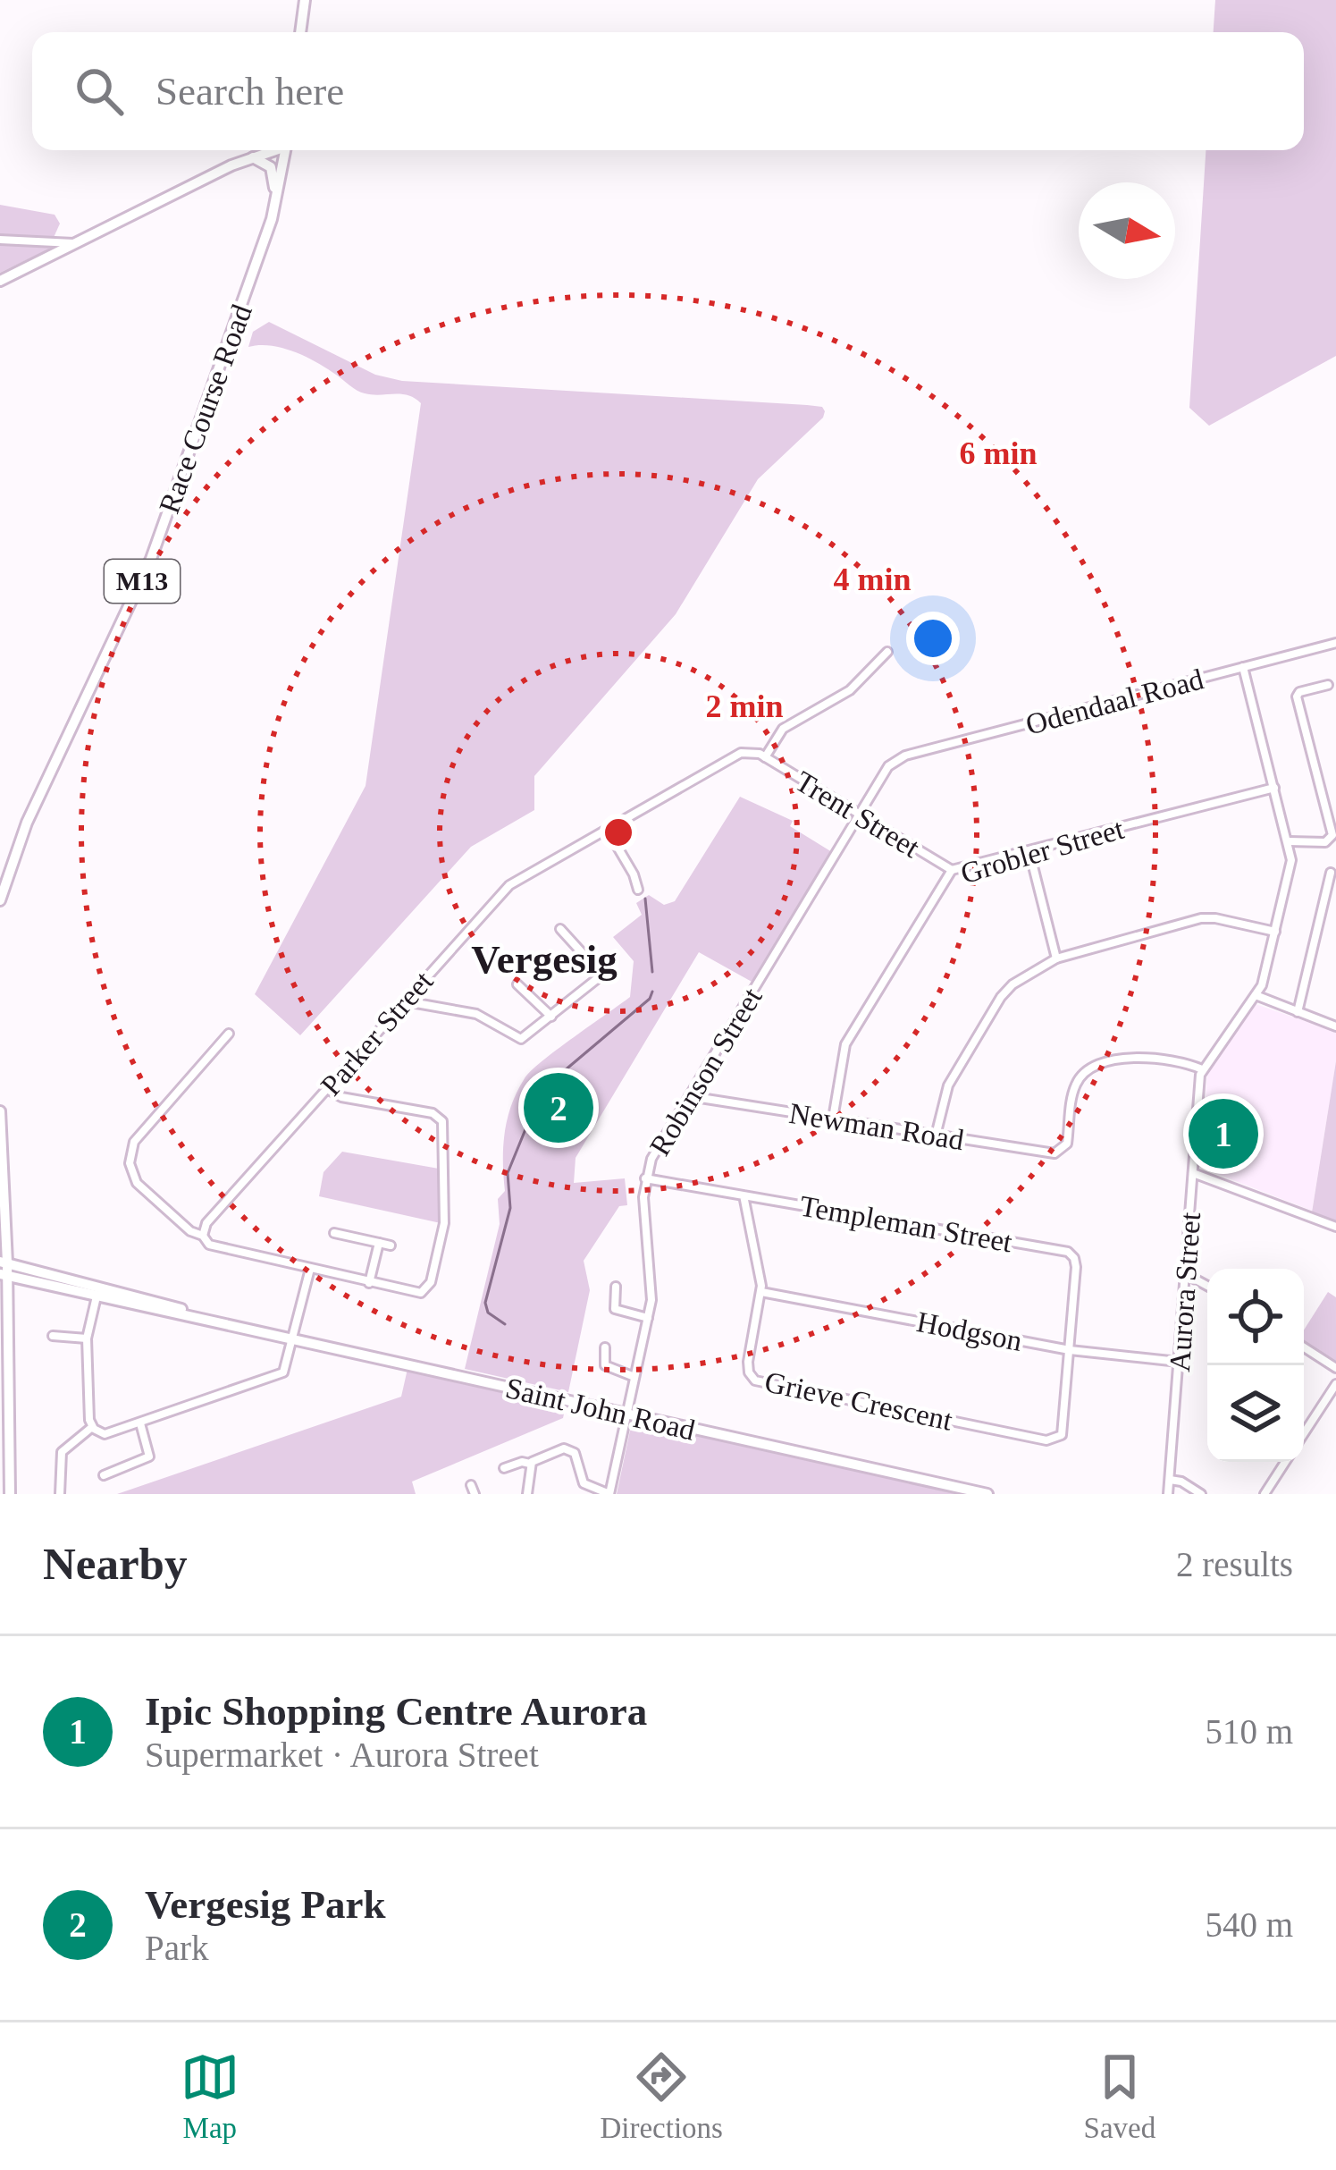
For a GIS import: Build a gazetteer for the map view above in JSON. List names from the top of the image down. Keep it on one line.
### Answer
{"streets":{"main road":["Race Course Road","M13","Saint John Road"],"street":["Odendaal Road","Trent Street","Grobler Street","Parker Street","Robinson Street","Newman Road","Templeman Street","Aurora Street","Hodgson","Grieve Crescent"]},"crossings":[["Odendaal Road","Robinson Street"],["Trent Street","Grobler Street"],["Trent Street","Parker Street"],["Trent Street","Robinson Street"],["Grobler Street","Newman Road"],["Robinson Street","Newman Road"],["Robinson Street","Templeman Street"],["Robinson Street","Saint John Road"],["Newman Road","Aurora Street"],["Templeman Street","Hodgson"],["Templeman Street","Grieve Crescent"],["Aurora Street","Hodgson"],["Hodgson","Grieve Crescent"]],"districts":["Vergesig"],"north":"right","page":{"search":"Search here","pins":["2","1"],"heading":["Nearby","2 results"],"list":[{"mark":"1","name":"Ipic Shopping Centre Aurora","note":"Supermarket · Aurora Street","value":"510 m"},{"mark":"2","name":"Vergesig Park","note":"Park","value":"540 m"}],"nav":["Map","Directions","Saved"]},"rings":["6 min","4 min","2 min"]}
